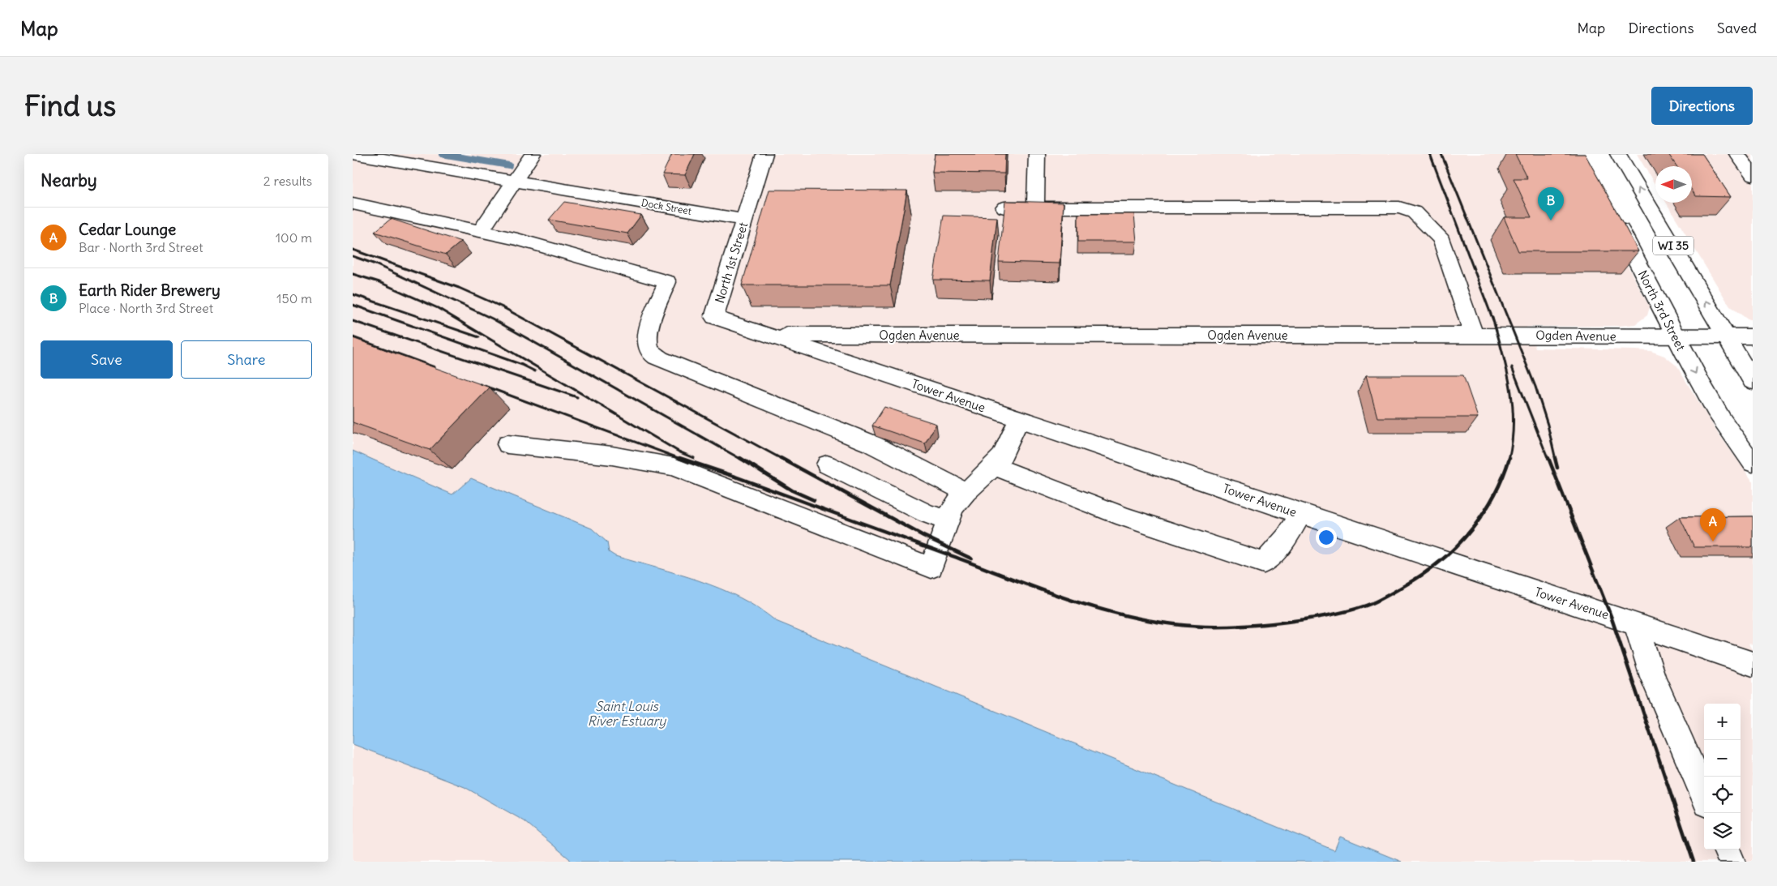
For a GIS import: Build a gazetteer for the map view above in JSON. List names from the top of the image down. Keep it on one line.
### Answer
{"streets":{"street":["Dock Street","WI 35","North 1st Street","North 3rd Street","Ogden Avenue","Tower Avenue"]},"crossings":[["Dock Street","North 1st Street"],["WI 35","Ogden Avenue"],["North 1st Street","Ogden Avenue"],["North 1st Street","Tower Avenue"],["North 3rd Street","Ogden Avenue"],["Ogden Avenue","Tower Avenue"]],"water":["Saint Louis River Estuary"],"north":"left","page":{"header":"Map","nav":["Map","Directions","Saved"],"buttons":["Directions",["Save","Share"]],"title":"Find us","heading":["Nearby","2 results"],"pins":["B","A"],"list":[{"mark":"A","name":"Cedar Lounge","note":"Bar · North 3rd Street","value":"100 m"},{"mark":"B","name":"Earth Rider Brewery","note":"Place · North 3rd Street","value":"150 m"}],"map_buttons":["+","−"]}}
